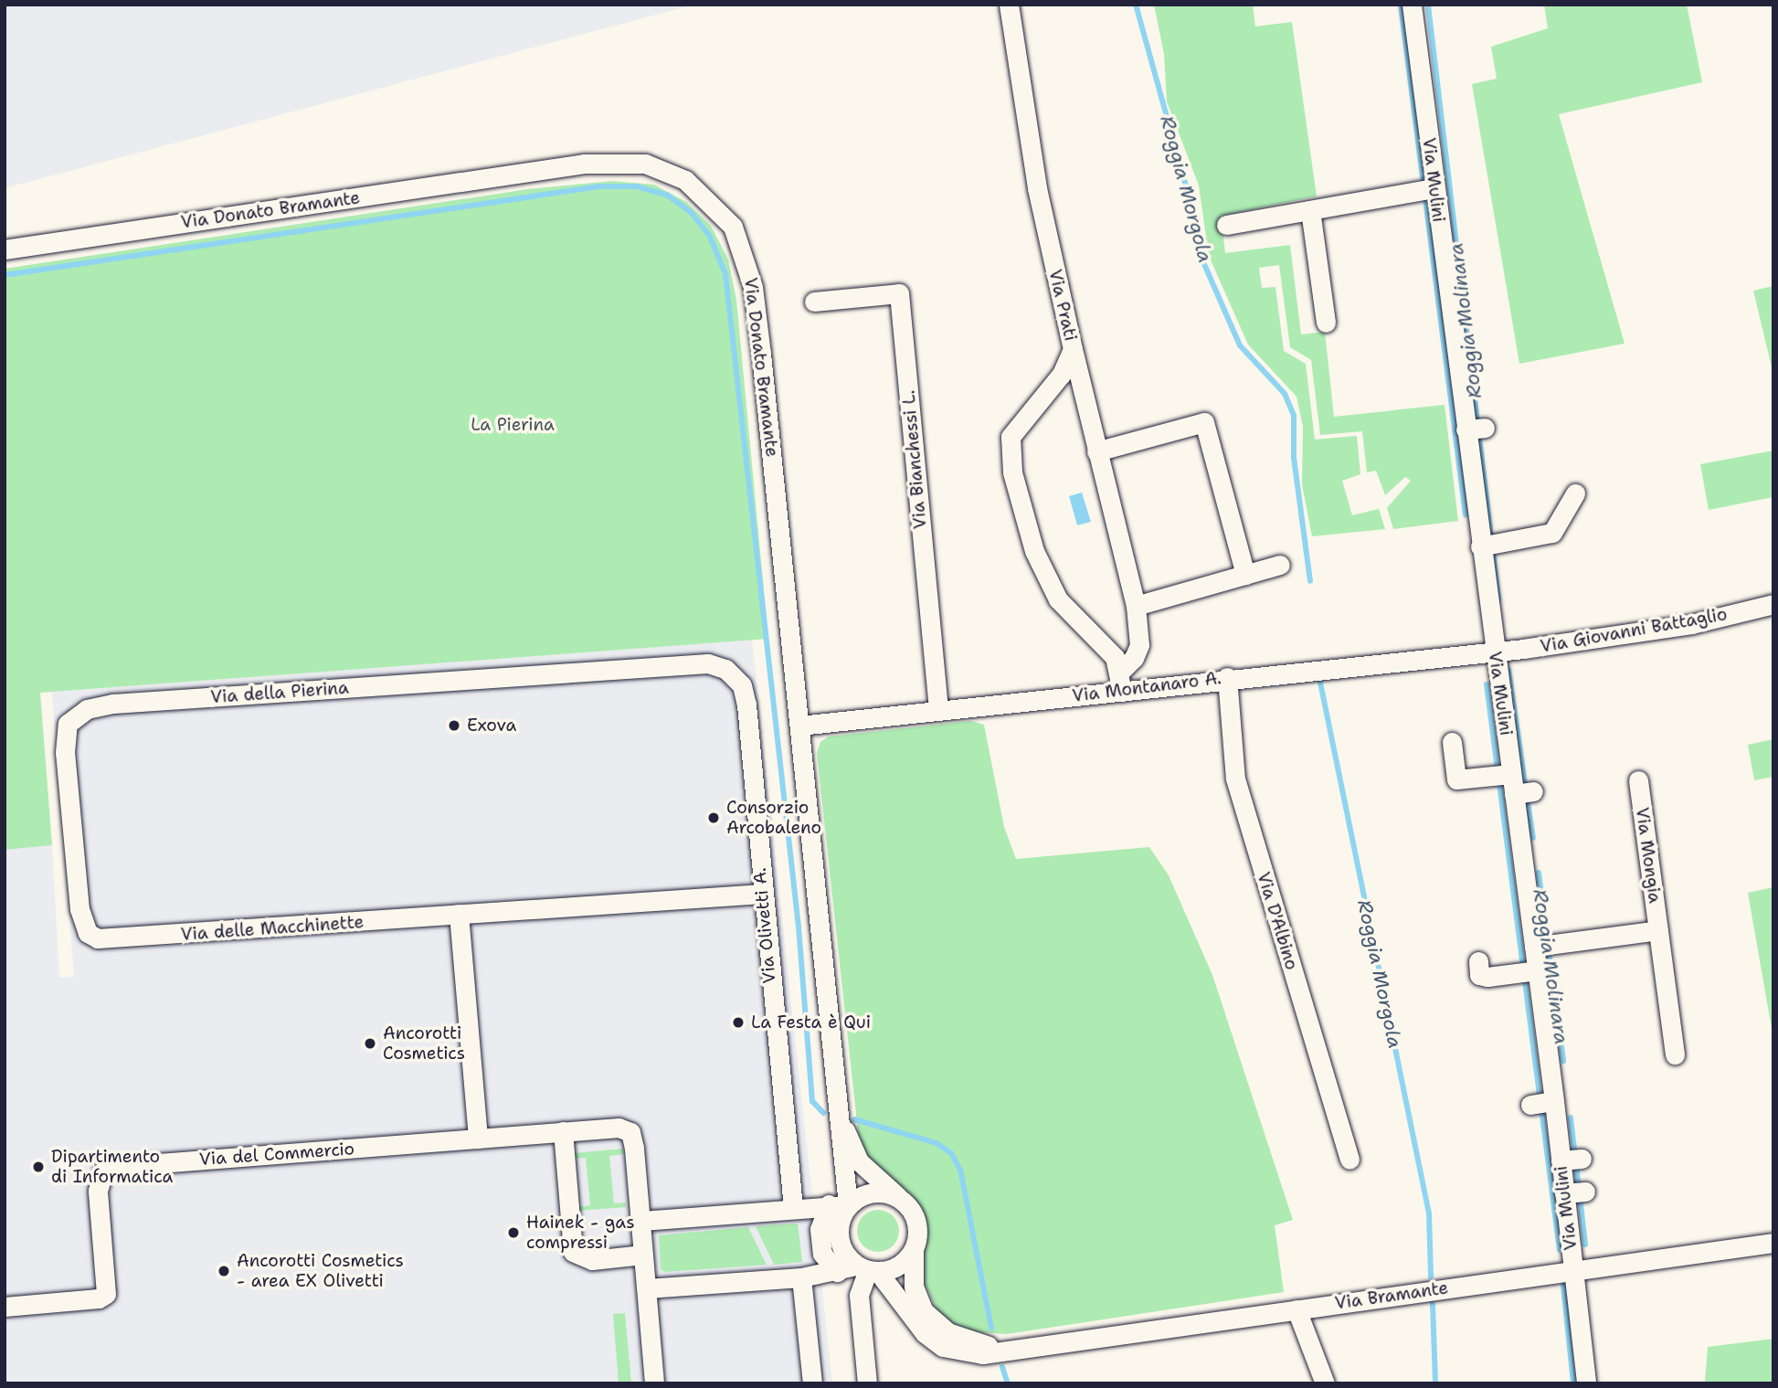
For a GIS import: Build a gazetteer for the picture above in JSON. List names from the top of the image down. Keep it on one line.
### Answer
{"streets":{"street":["Via Mulini","Via Donato Bramante","Via Prati","Via Bianchessi L.","Via Giovanni Battaglio","Via Montanaro A.","Via della Pierina","Via Mongia","Via D'Albino","Via Olivetti A.","Via delle Macchinette","Via del Commercio","Via Bramante"]},"crossings":[["Via Mulini","Via Giovanni Battaglio"],["Via Mulini","Via Montanaro A."],["Via Mulini","Via Bramante"],["Via Donato Bramante","Via Montanaro A."],["Via Donato Bramante","Via Bramante"],["Via Bianchessi L.","Via Montanaro A."],["Via Giovanni Battaglio","Via Montanaro A."],["Via Montanaro A.","Via D'Albino"],["Via della Pierina","Via Olivetti A."],["Via della Pierina","Via delle Macchinette"],["Via Olivetti A.","Via delle Macchinette"]],"water":["Roggia Morgola","Roggia Molinara"],"parks":["La Pierina"],"places":["Exova","Consorzio Arcobaleno","La Festa è Qui","Ancorotti Cosmetics","Dipartimento di Informatica","Hainek - gas compressi","Ancorotti Cosmetics - area EX Olivetti"]}
